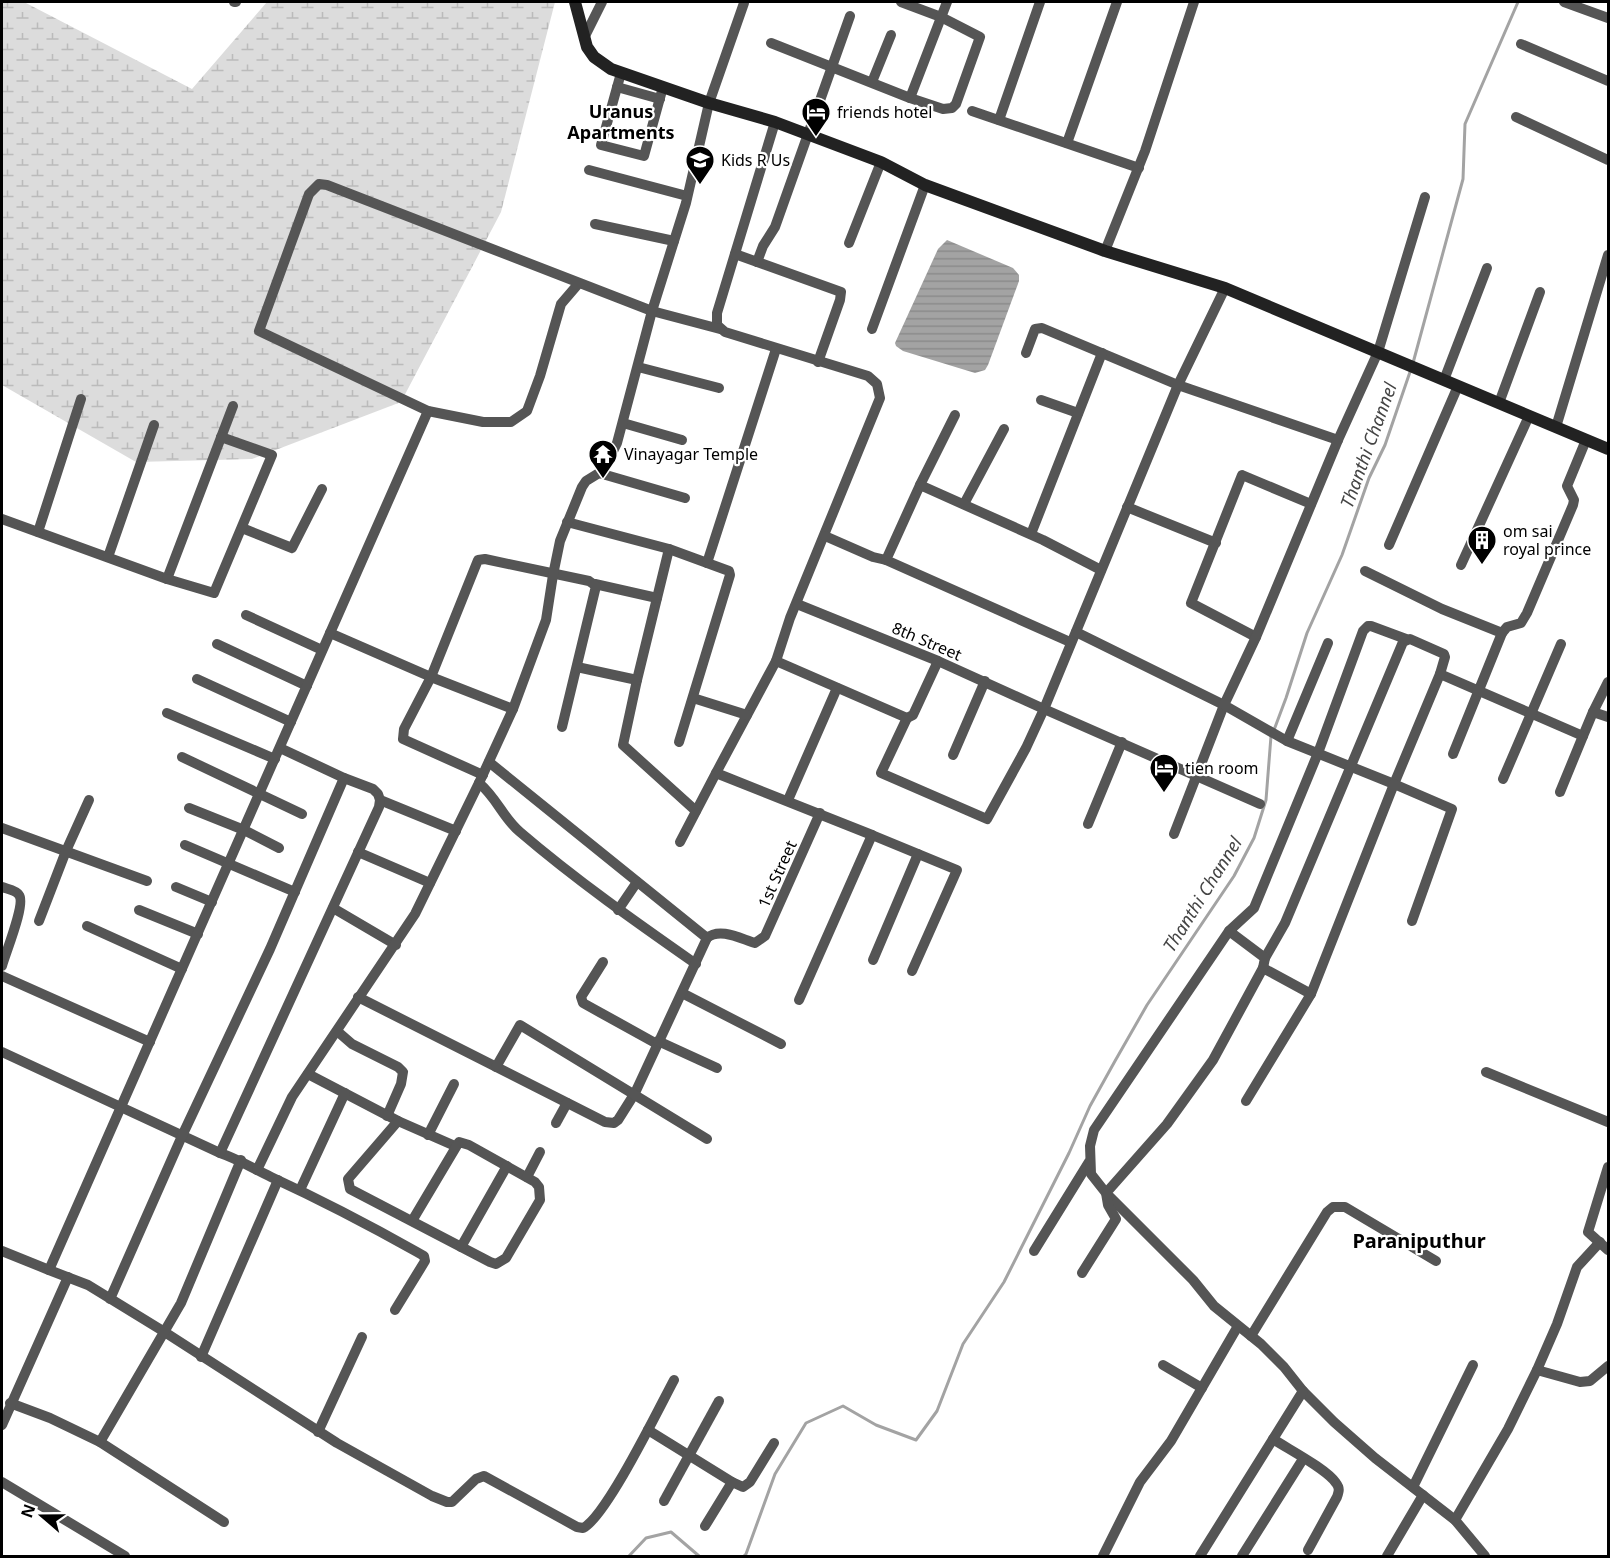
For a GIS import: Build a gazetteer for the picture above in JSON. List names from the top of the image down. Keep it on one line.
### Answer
{"streets":{"street":["8th Street","1st Street"]},"districts":["Uranus Apartments","Paraniputhur"],"water":["Thanthi Channel"],"places":{"hotel":["friends hotel","tien room"],"school or university":["Kids R Us"],"temple":["Vinayagar Temple"],"building":["om sai royal prince"]},"north":"left"}
